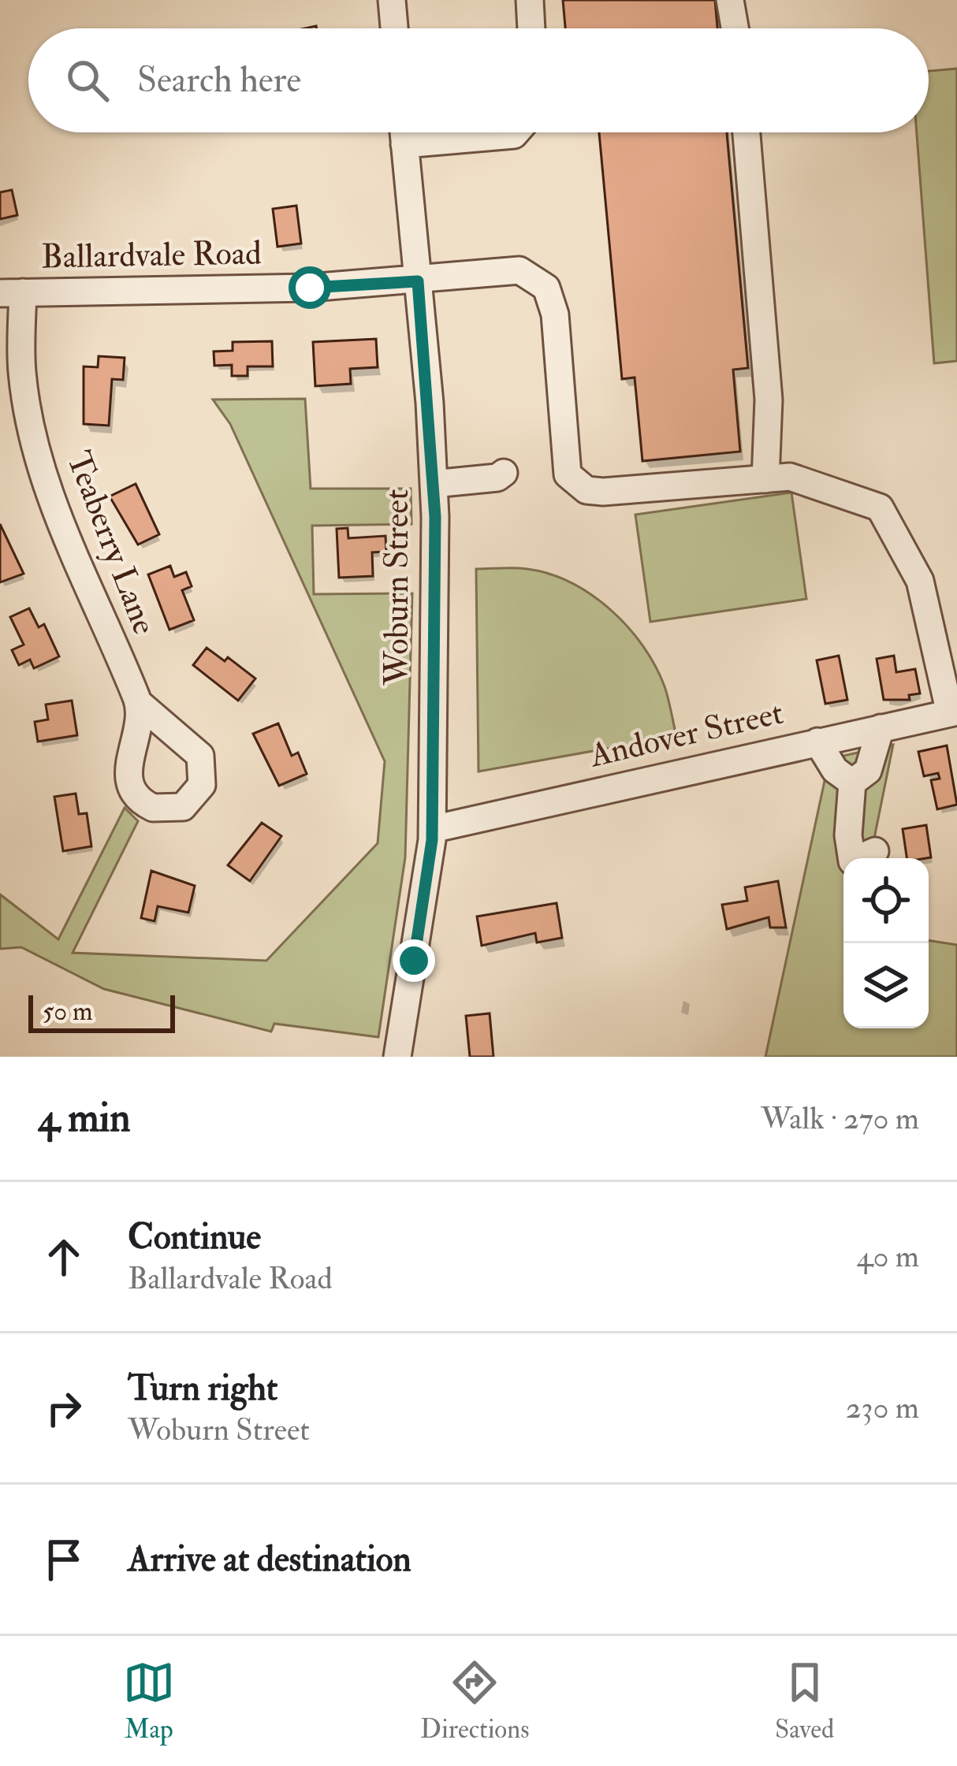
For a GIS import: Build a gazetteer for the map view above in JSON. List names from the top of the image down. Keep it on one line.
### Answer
{"streets":{"street":["Ballardvale Road","Teaberry Lane","Woburn Street","Andover Street"]},"crossings":[["Ballardvale Road","Teaberry Lane"],["Ballardvale Road","Woburn Street"],["Woburn Street","Andover Street"]],"scale_bar":"50 m","page":{"search":"Search here","scale":"50 m","heading":["4 min","Walk · 270 m"],"list":[["Continue","Ballardvale Road","40 m"],["Turn right","Woburn Street","230 m"],"Arrive at destination"],"nav":["Map","Directions","Saved"]}}
